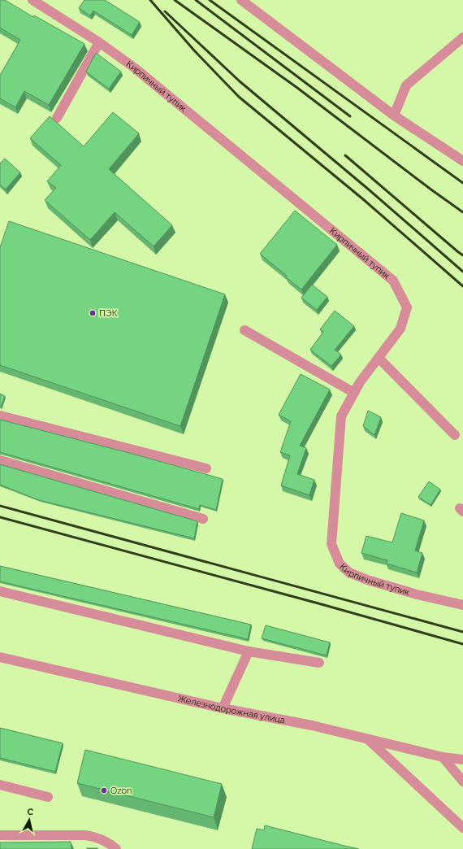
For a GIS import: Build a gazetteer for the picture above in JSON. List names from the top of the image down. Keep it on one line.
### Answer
{"streets":{"street":["Кирпичный тупик","Железнодорожная улица"]},"places":["ПЭК","Ozon"],"north":"top"}
